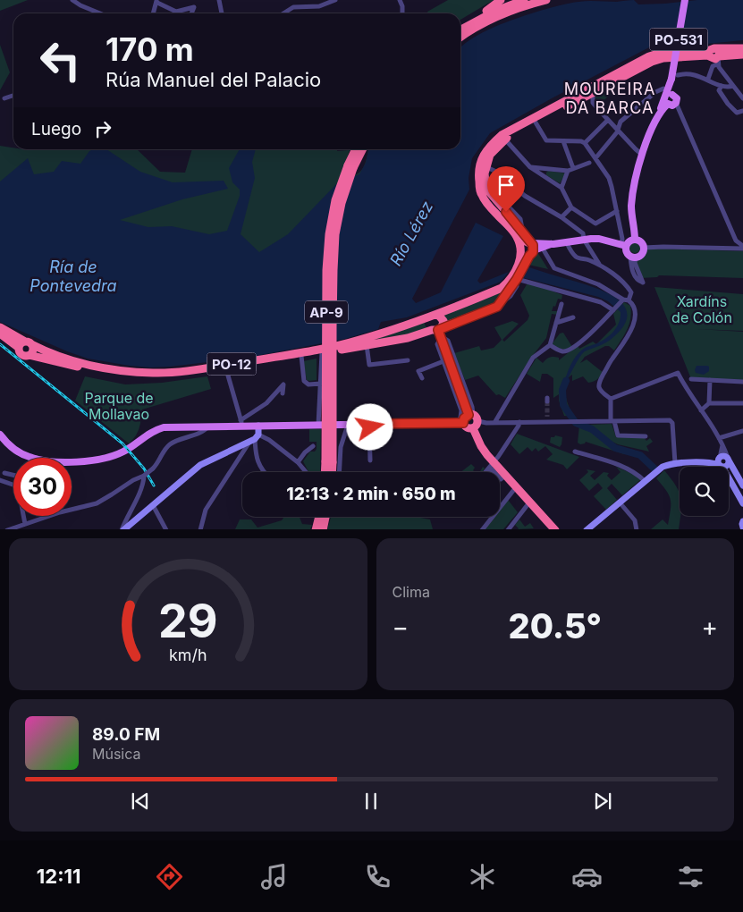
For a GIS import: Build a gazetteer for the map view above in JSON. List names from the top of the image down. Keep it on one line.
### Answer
{"streets":{"highway":["AP-9","PO-12"],"main road":["PO-531"]},"districts":["MOUREIRA DA BARCA"],"water":["Río Lérez","Ría de Pontevedra"],"parks":["Xardíns de Colón","Parque de Mollavao"],"page":{"turn":["170 m","Rúa Manuel del Palacio"],"then":"Luego","limit":"30","trip":"12:13 · 2 min · 650 m","tile":"Clima","heat":["−","20.5°","+"],"song":["89.0 FM","Música"],"tabs":"12:11","gauge":["29","km/h"]}}
